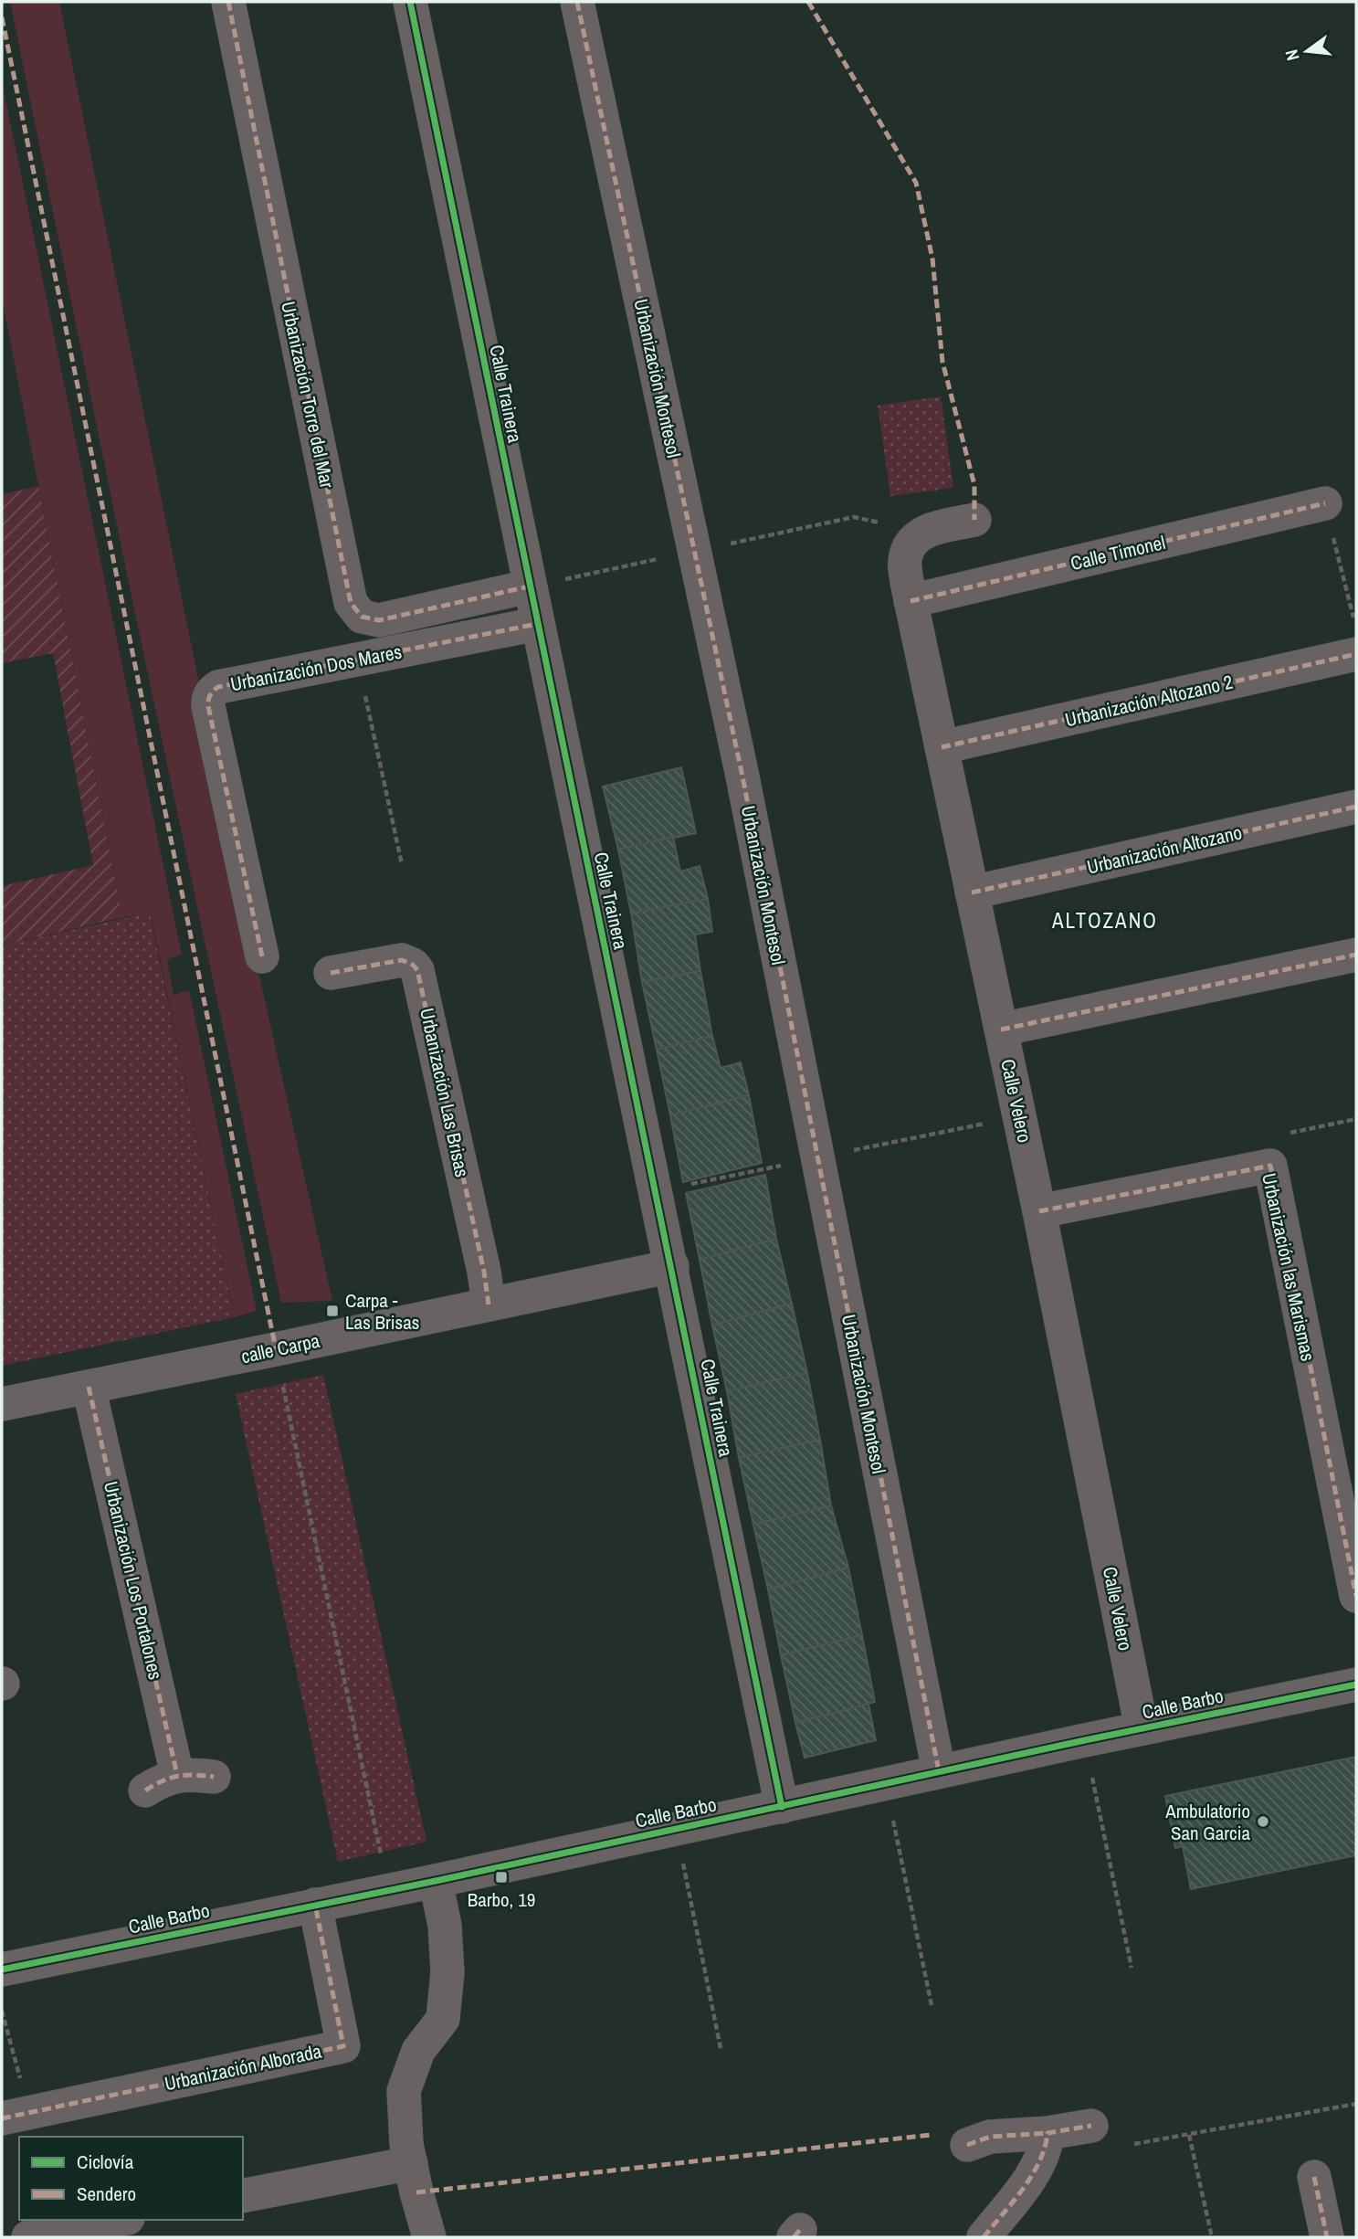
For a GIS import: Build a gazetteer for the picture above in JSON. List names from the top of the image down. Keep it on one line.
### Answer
{"streets":{"street":["Urbanización Montesol","Calle Trainera","Urbanización Torre del Mar","Calle Timonel","Urbanización Dos Mares","Urbanización Altozano 2","Urbanización Altozano","Urbanización Las Brisas","Calle Velero","Urbanización las Marismas","calle Carpa","Urbanización Los Portalones","Calle Barbo","Urbanización Alborada"]},"crossings":[["Urbanización Montesol","Calle Barbo"],["Calle Trainera","Urbanización Torre del Mar"],["Calle Trainera","Urbanización Dos Mares"],["Calle Trainera","calle Carpa"],["Calle Trainera","Calle Barbo"],["Calle Timonel","Calle Velero"],["Urbanización Altozano 2","Calle Velero"],["Urbanización Altozano","Calle Velero"],["Urbanización Las Brisas","calle Carpa"],["Calle Velero","Urbanización las Marismas"],["Calle Velero","Calle Barbo"],["calle Carpa","Urbanización Los Portalones"],["Calle Barbo","Urbanización Alborada"]],"districts":["ALTOZANO"],"places":{"transit":["Carpa - Las Brisas","Barbo, 19"],"other":["Ambulatorio San Garcia"]},"legend":["Ciclovía","Sendero"],"north":"left"}
